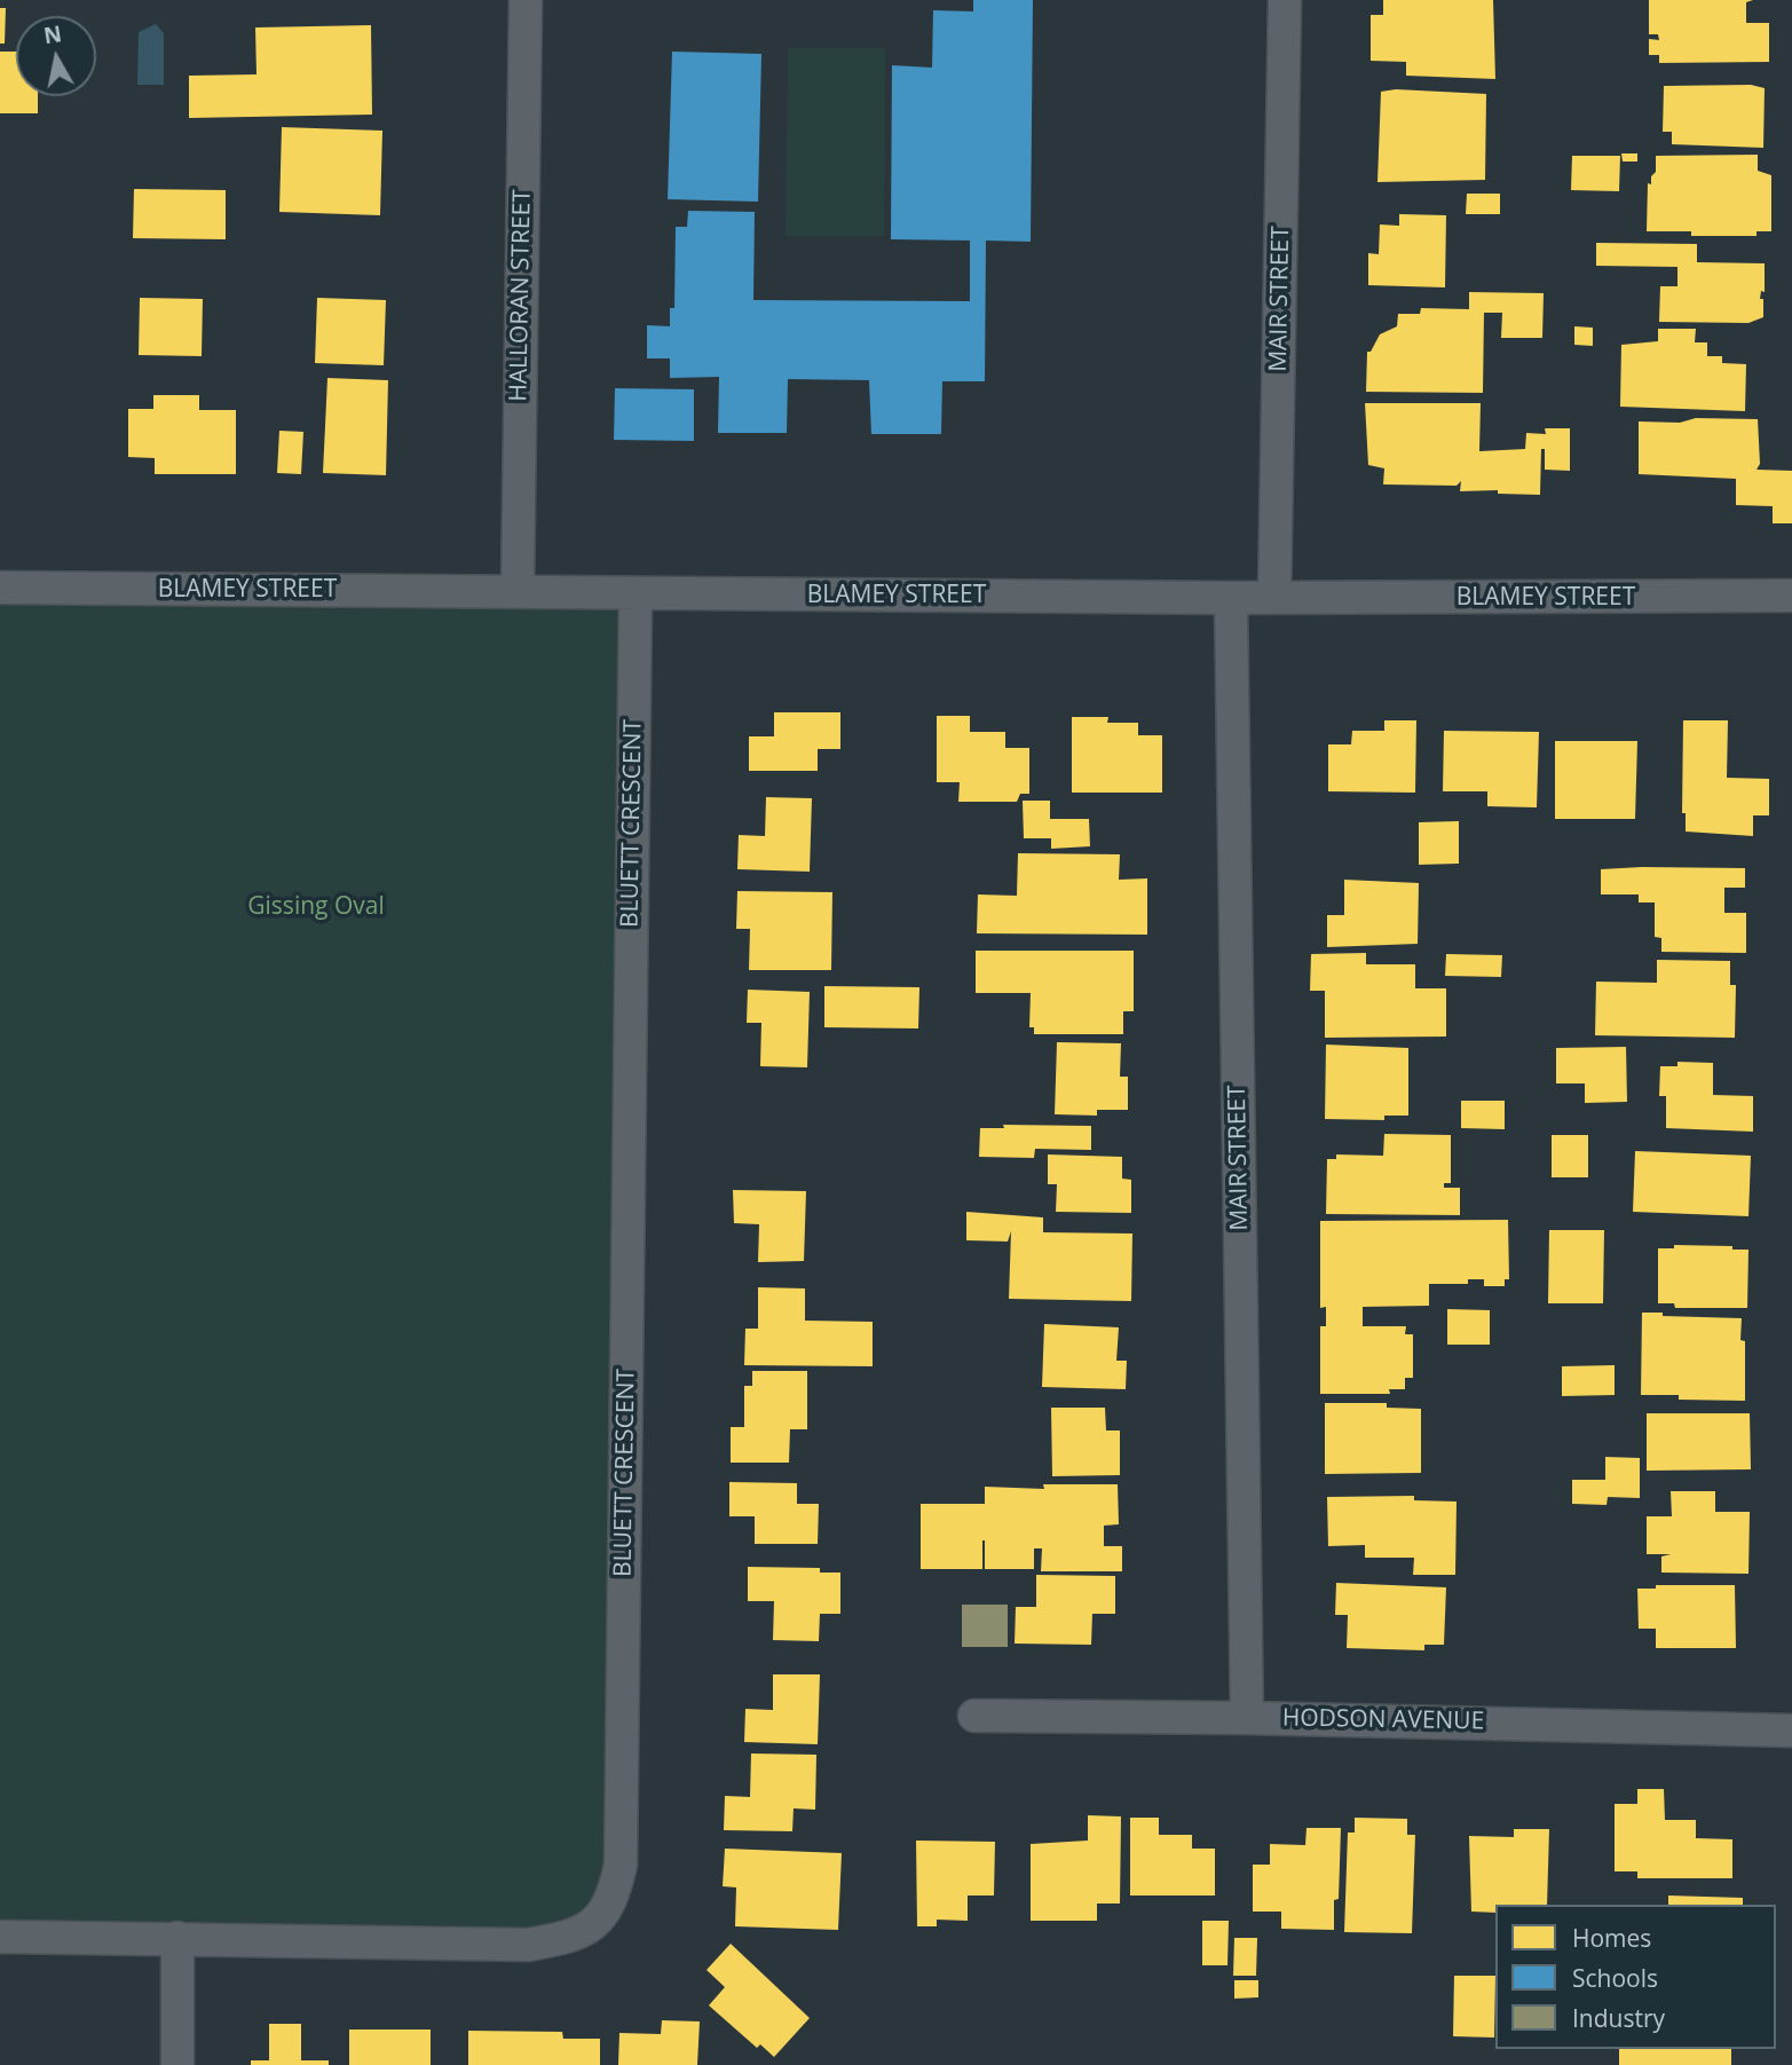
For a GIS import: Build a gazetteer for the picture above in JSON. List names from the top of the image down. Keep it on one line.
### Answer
{"streets":{"street":["HALLORAN STREET","MAIR STREET","BLAMEY STREET","BLUETT CRESCENT","HODSON AVENUE"]},"crossings":[["HALLORAN STREET","BLAMEY STREET"],["MAIR STREET","BLAMEY STREET"],["MAIR STREET","HODSON AVENUE"],["BLAMEY STREET","BLUETT CRESCENT"]],"parks":["Gissing Oval"],"legend":["Homes","Schools","Industry"],"north":"top"}
